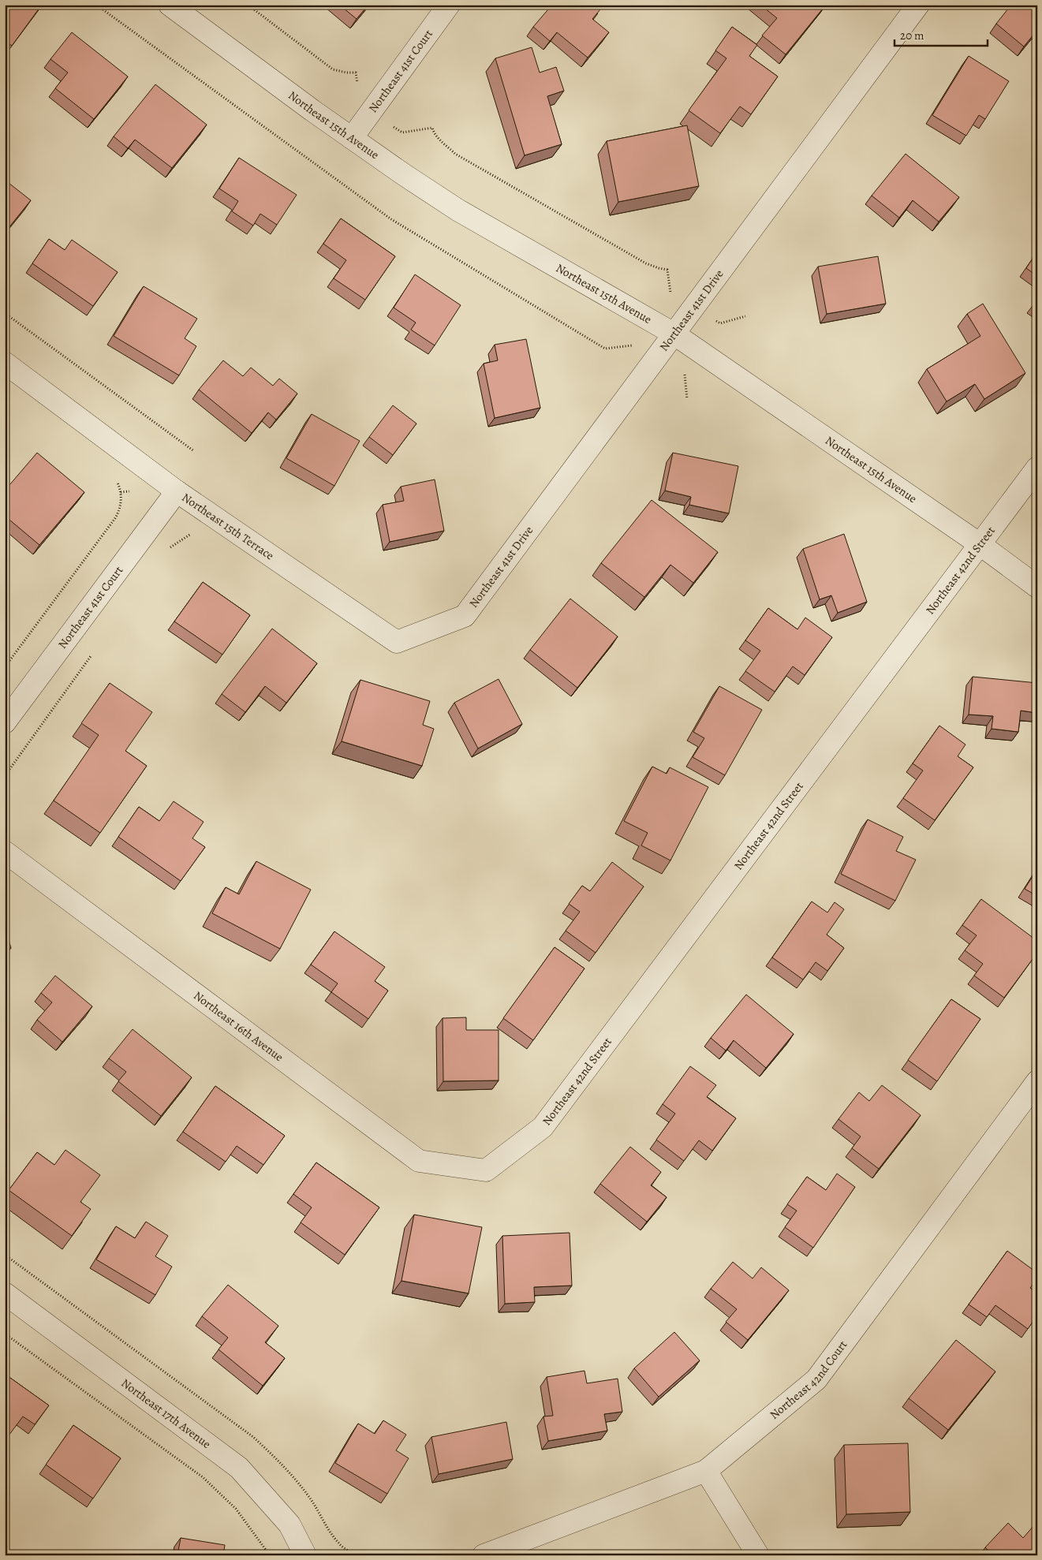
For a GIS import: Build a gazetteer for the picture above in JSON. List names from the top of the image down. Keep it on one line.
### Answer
{"streets":{"street":["Northeast 41st Court","Northeast 15th Avenue","Northeast 41st Drive","Northeast 15th Terrace","Northeast 42nd Street","Northeast 16th Avenue","Northeast 42nd Court","Northeast 17th Avenue"]},"crossings":[["Northeast 41st Court","Northeast 15th Avenue"],["Northeast 41st Court","Northeast 15th Terrace"],["Northeast 15th Avenue","Northeast 41st Drive"],["Northeast 15th Avenue","Northeast 42nd Street"],["Northeast 41st Drive","Northeast 15th Terrace"],["Northeast 42nd Street","Northeast 16th Avenue"]],"scale_bar":"20 m"}
